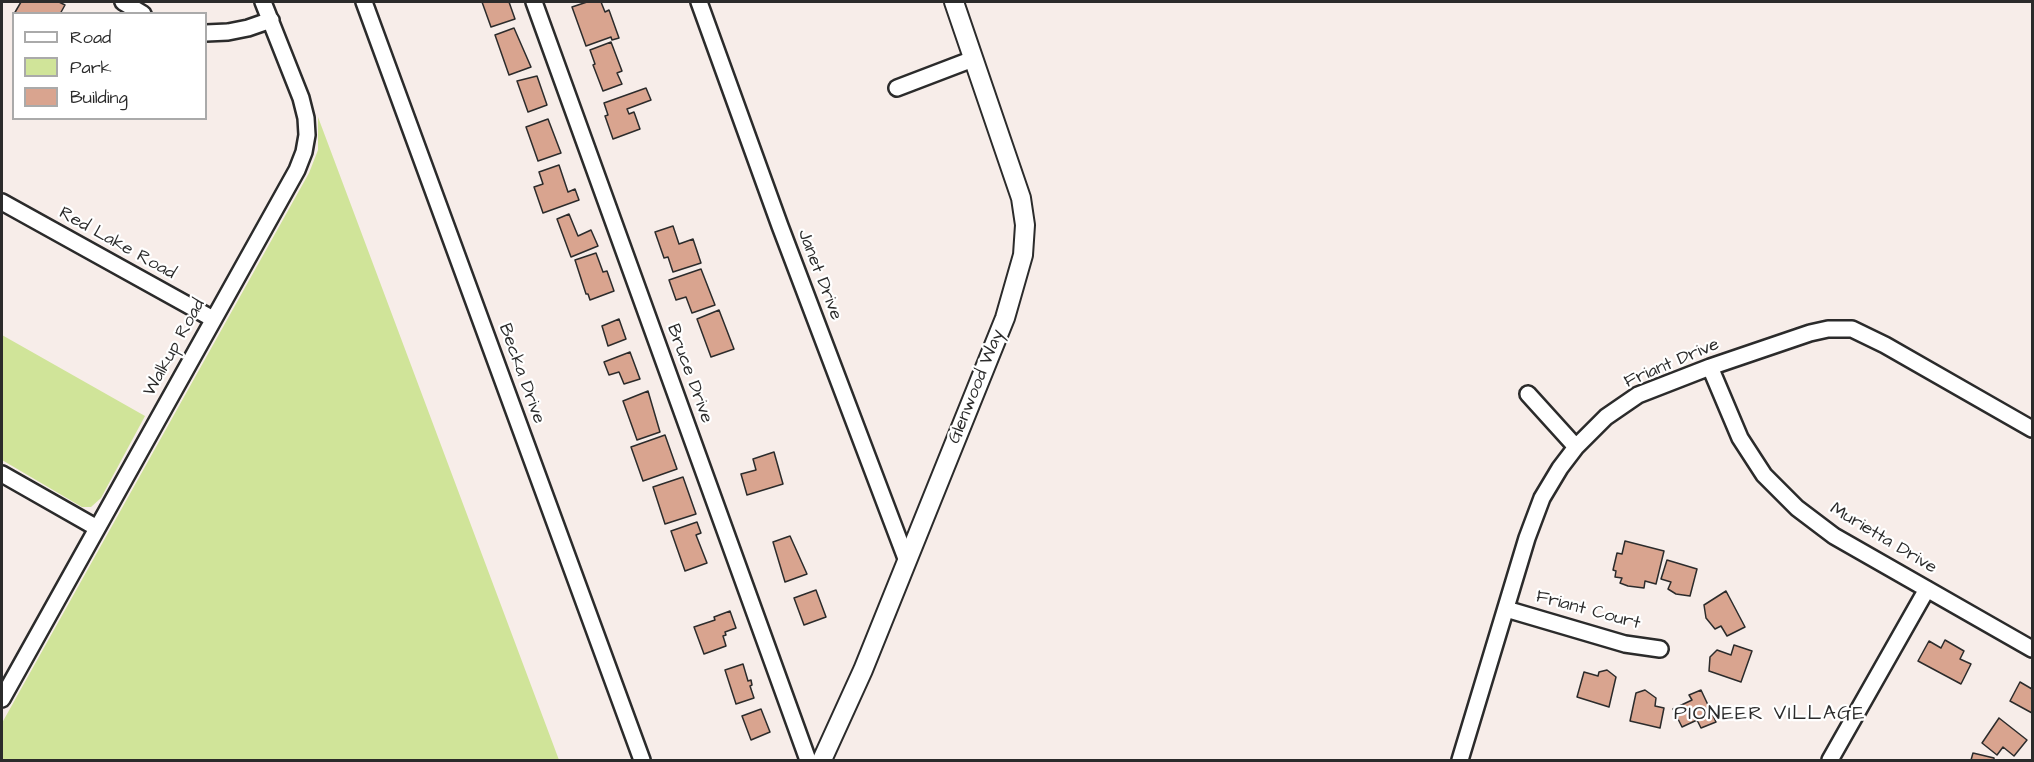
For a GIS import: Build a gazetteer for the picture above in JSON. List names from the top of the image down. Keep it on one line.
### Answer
{"streets":{"street":["Red Lake Road","Janet Drive","Walkup Road","Friant Drive","Becka Drive","Bruce Drive","Glenwood Way","Murietta Drive","Friant Court"]},"crossings":[["Red Lake Road","Walkup Road"],["Janet Drive","Glenwood Way"],["Friant Drive","Murietta Drive"],["Friant Drive","Friant Court"]],"districts":["PIONEER VILLAGE"],"legend":["Road","Park","Building"]}
